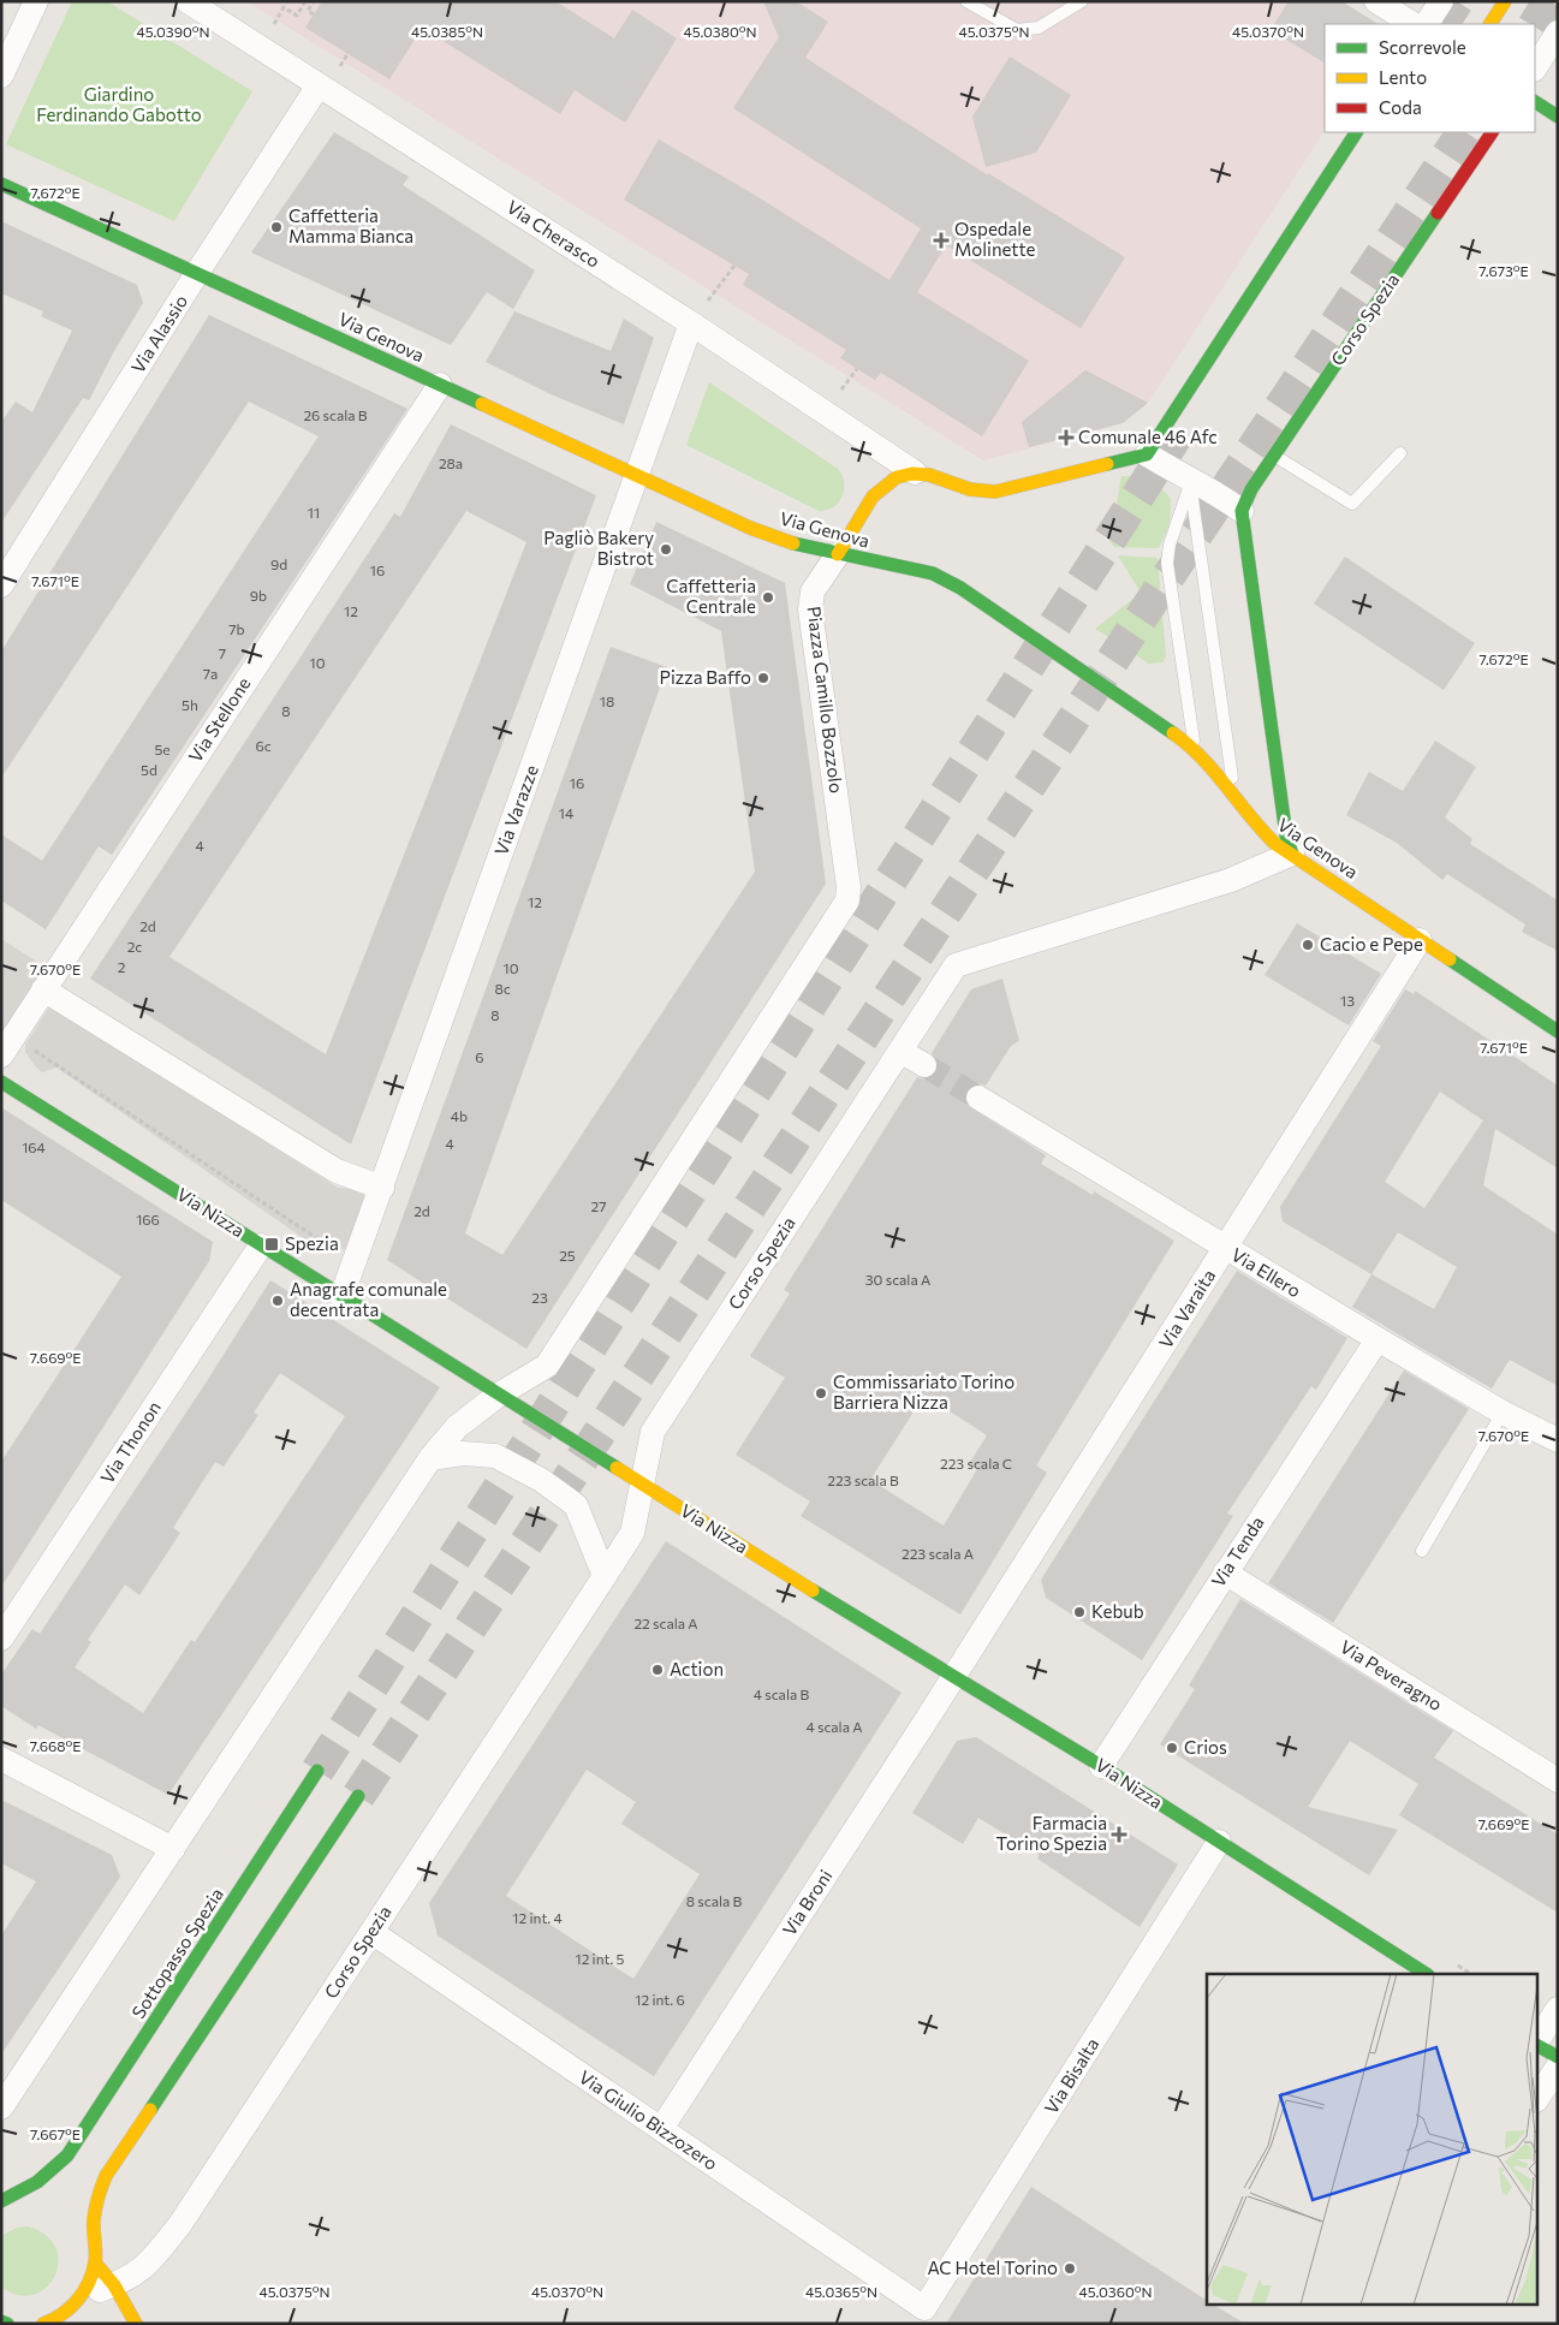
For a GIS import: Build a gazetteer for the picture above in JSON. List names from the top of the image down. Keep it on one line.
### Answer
{"streets":{"street":["Via Cherasco","Corso Spezia","Via Alassio","Via Genova","Piazza Camillo Bozzolo","Via Stellone","Via Varazze","Via Nizza","Via Ellero","Via Varaita","Via Thonon","Via Tenda","Via Peveragno","Via Broni","Sottopasso Spezia","Via Bisalta","Via Giulio Bizzozero"]},"crossings":[["Via Cherasco","Via Alassio"],["Via Cherasco","Piazza Camillo Bozzolo"],["Via Cherasco","Via Varazze"],["Corso Spezia","Via Genova"],["Corso Spezia","Via Nizza"],["Corso Spezia","Via Giulio Bizzozero"],["Via Alassio","Via Genova"],["Via Genova","Piazza Camillo Bozzolo"],["Via Genova","Via Stellone"],["Via Genova","Via Varazze"],["Via Genova","Via Varaita"],["Piazza Camillo Bozzolo","Via Nizza"],["Via Varazze","Via Nizza"],["Via Nizza","Via Varaita"],["Via Nizza","Via Thonon"],["Via Nizza","Via Tenda"],["Via Nizza","Via Broni"],["Via Nizza","Via Bisalta"],["Via Ellero","Via Varaita"],["Via Ellero","Via Tenda"],["Via Varaita","Via Broni"],["Via Tenda","Via Peveragno"],["Via Broni","Via Giulio Bizzozero"],["Via Bisalta","Via Giulio Bizzozero"]],"parks":["Giardino Ferdinando Gabotto"],"places":{"other":["Caffetteria Mamma Bianca","Pagliò Bakery Bistrot","Caffetteria Centrale","Pizza Baffo","Cacio e Pepe","Anagrafe comunale decentrata","Commissariato Torino Barriera Nizza","Kebub","Action","Crios","AC Hotel Torino"],"health":["Ospedale Molinette","Comunale 46 Afc","Farmacia Torino Spezia"],"transit":["Spezia"]},"house_numbers":["26 scala B","28a","11","9d","16","9b","12","7b","7","10","7a","18","5h","8","6c","5e","5d","16","14","4","12","2d","2c","2","10","8c","13","8","6","4b","4","164","27","2d","166","25","30 scala A","23","223 scala C","223 scala B","223 scala A","22 scala A","4 scala B","4 scala A","8 scala B","12 int. 4","12 int. 5","12 int. 6"],"legend":["Scorrevole","Lento","Coda"],"coordinates":["45.0390°N","45.0385°N","45.0380°N","45.0375°N","45.0370°N","7.672°E","7.673°E","7.671°E","7.670°E","7.669°E","7.668°E","7.667°E","45.0365°N","45.0360°N"]}
